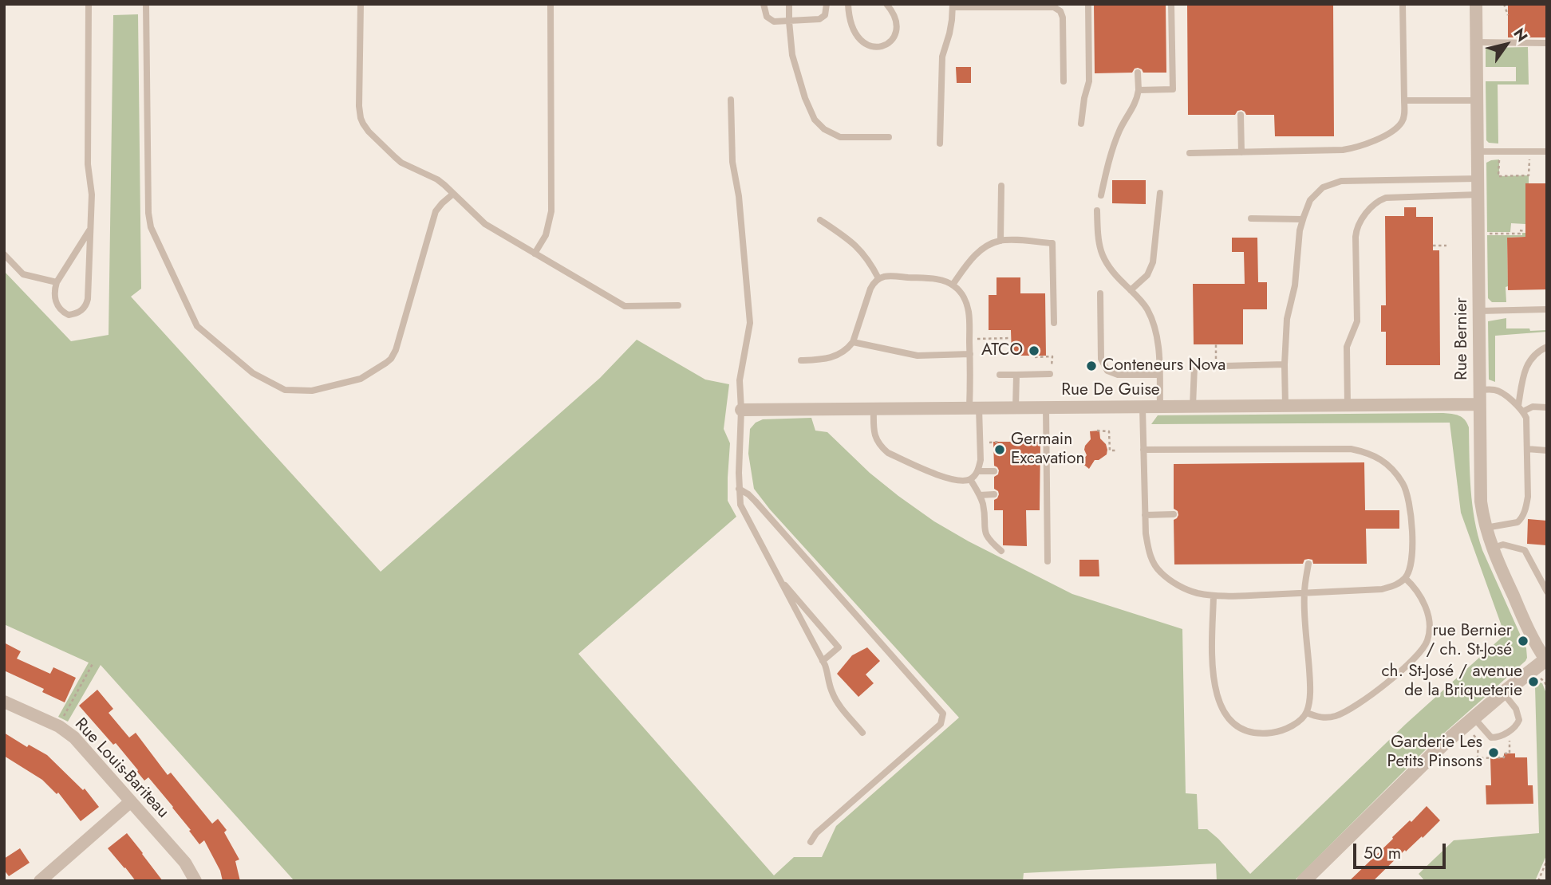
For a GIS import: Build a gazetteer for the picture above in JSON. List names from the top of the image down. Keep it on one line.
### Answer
{"streets":{"street":["Rue Bernier","Rue De Guise","Rue Louis-Bariteau"]},"crossings":[["Rue Bernier","Rue De Guise"]],"places":["ATCO","Conteneurs Nova","Germain Excavation","rue Bernier / ch. St-José","ch. St-José / avenue de la Briqueterie","Garderie Les Petits Pinsons"],"scale_bar":"50 m","north":"top right"}
